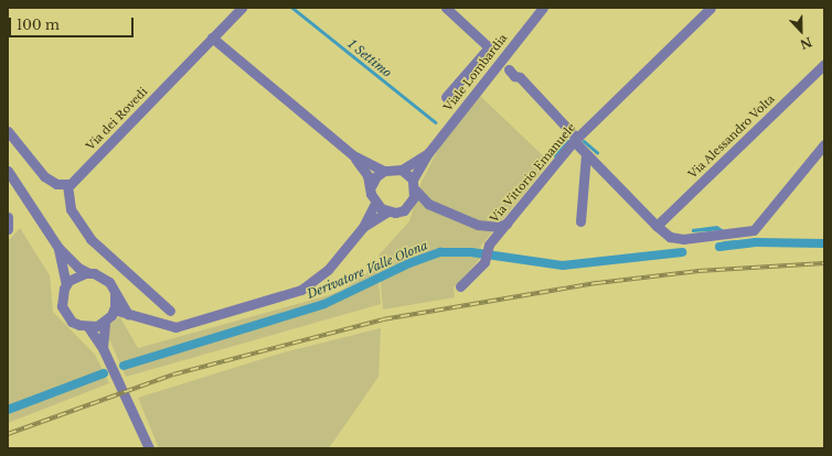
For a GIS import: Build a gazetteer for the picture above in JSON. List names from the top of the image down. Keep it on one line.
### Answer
{"streets":{"street":["Viale Lombardia","Via dei Rovedi","Via Alessandro Volta","Via Vittorio Emanuele"]},"water":["1 Settimo","Derivatore Valle Olona"],"scale_bar":"100 m","north":"bottom"}
